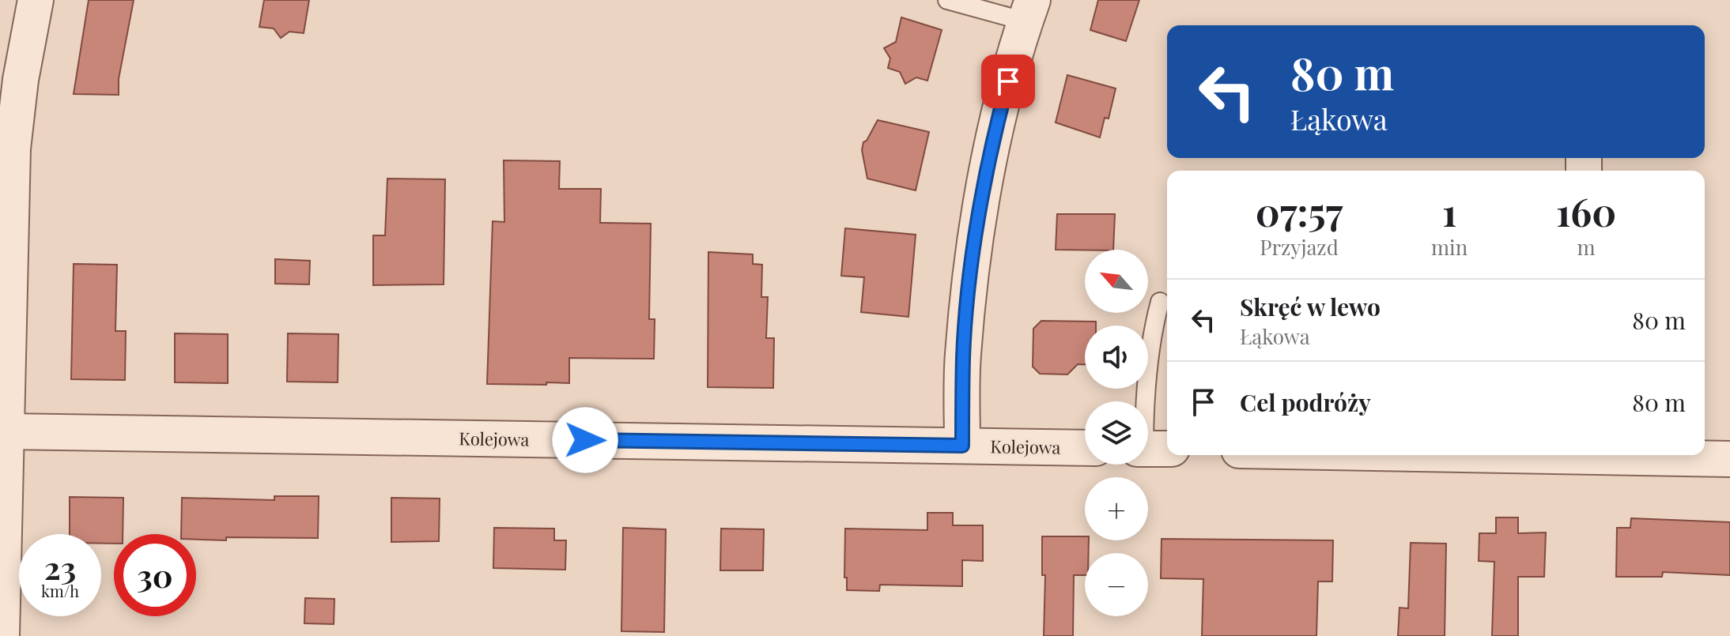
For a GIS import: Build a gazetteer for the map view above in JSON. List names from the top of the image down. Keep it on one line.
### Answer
{"streets":{"street":["Kolejowa"]},"north":"top left","page":{"turn":["80 m","Łąkowa"],"eta":["07:57","Przyjazd","1","min","160","m"],"map_buttons":["+","−"],"list":[{"name":"Skręć w lewo","note":"Łąkowa","value":"80 m"},{"name":"Cel podróży","value":"80 m"}],"speed":"23 km/h","limit":"30"}}
